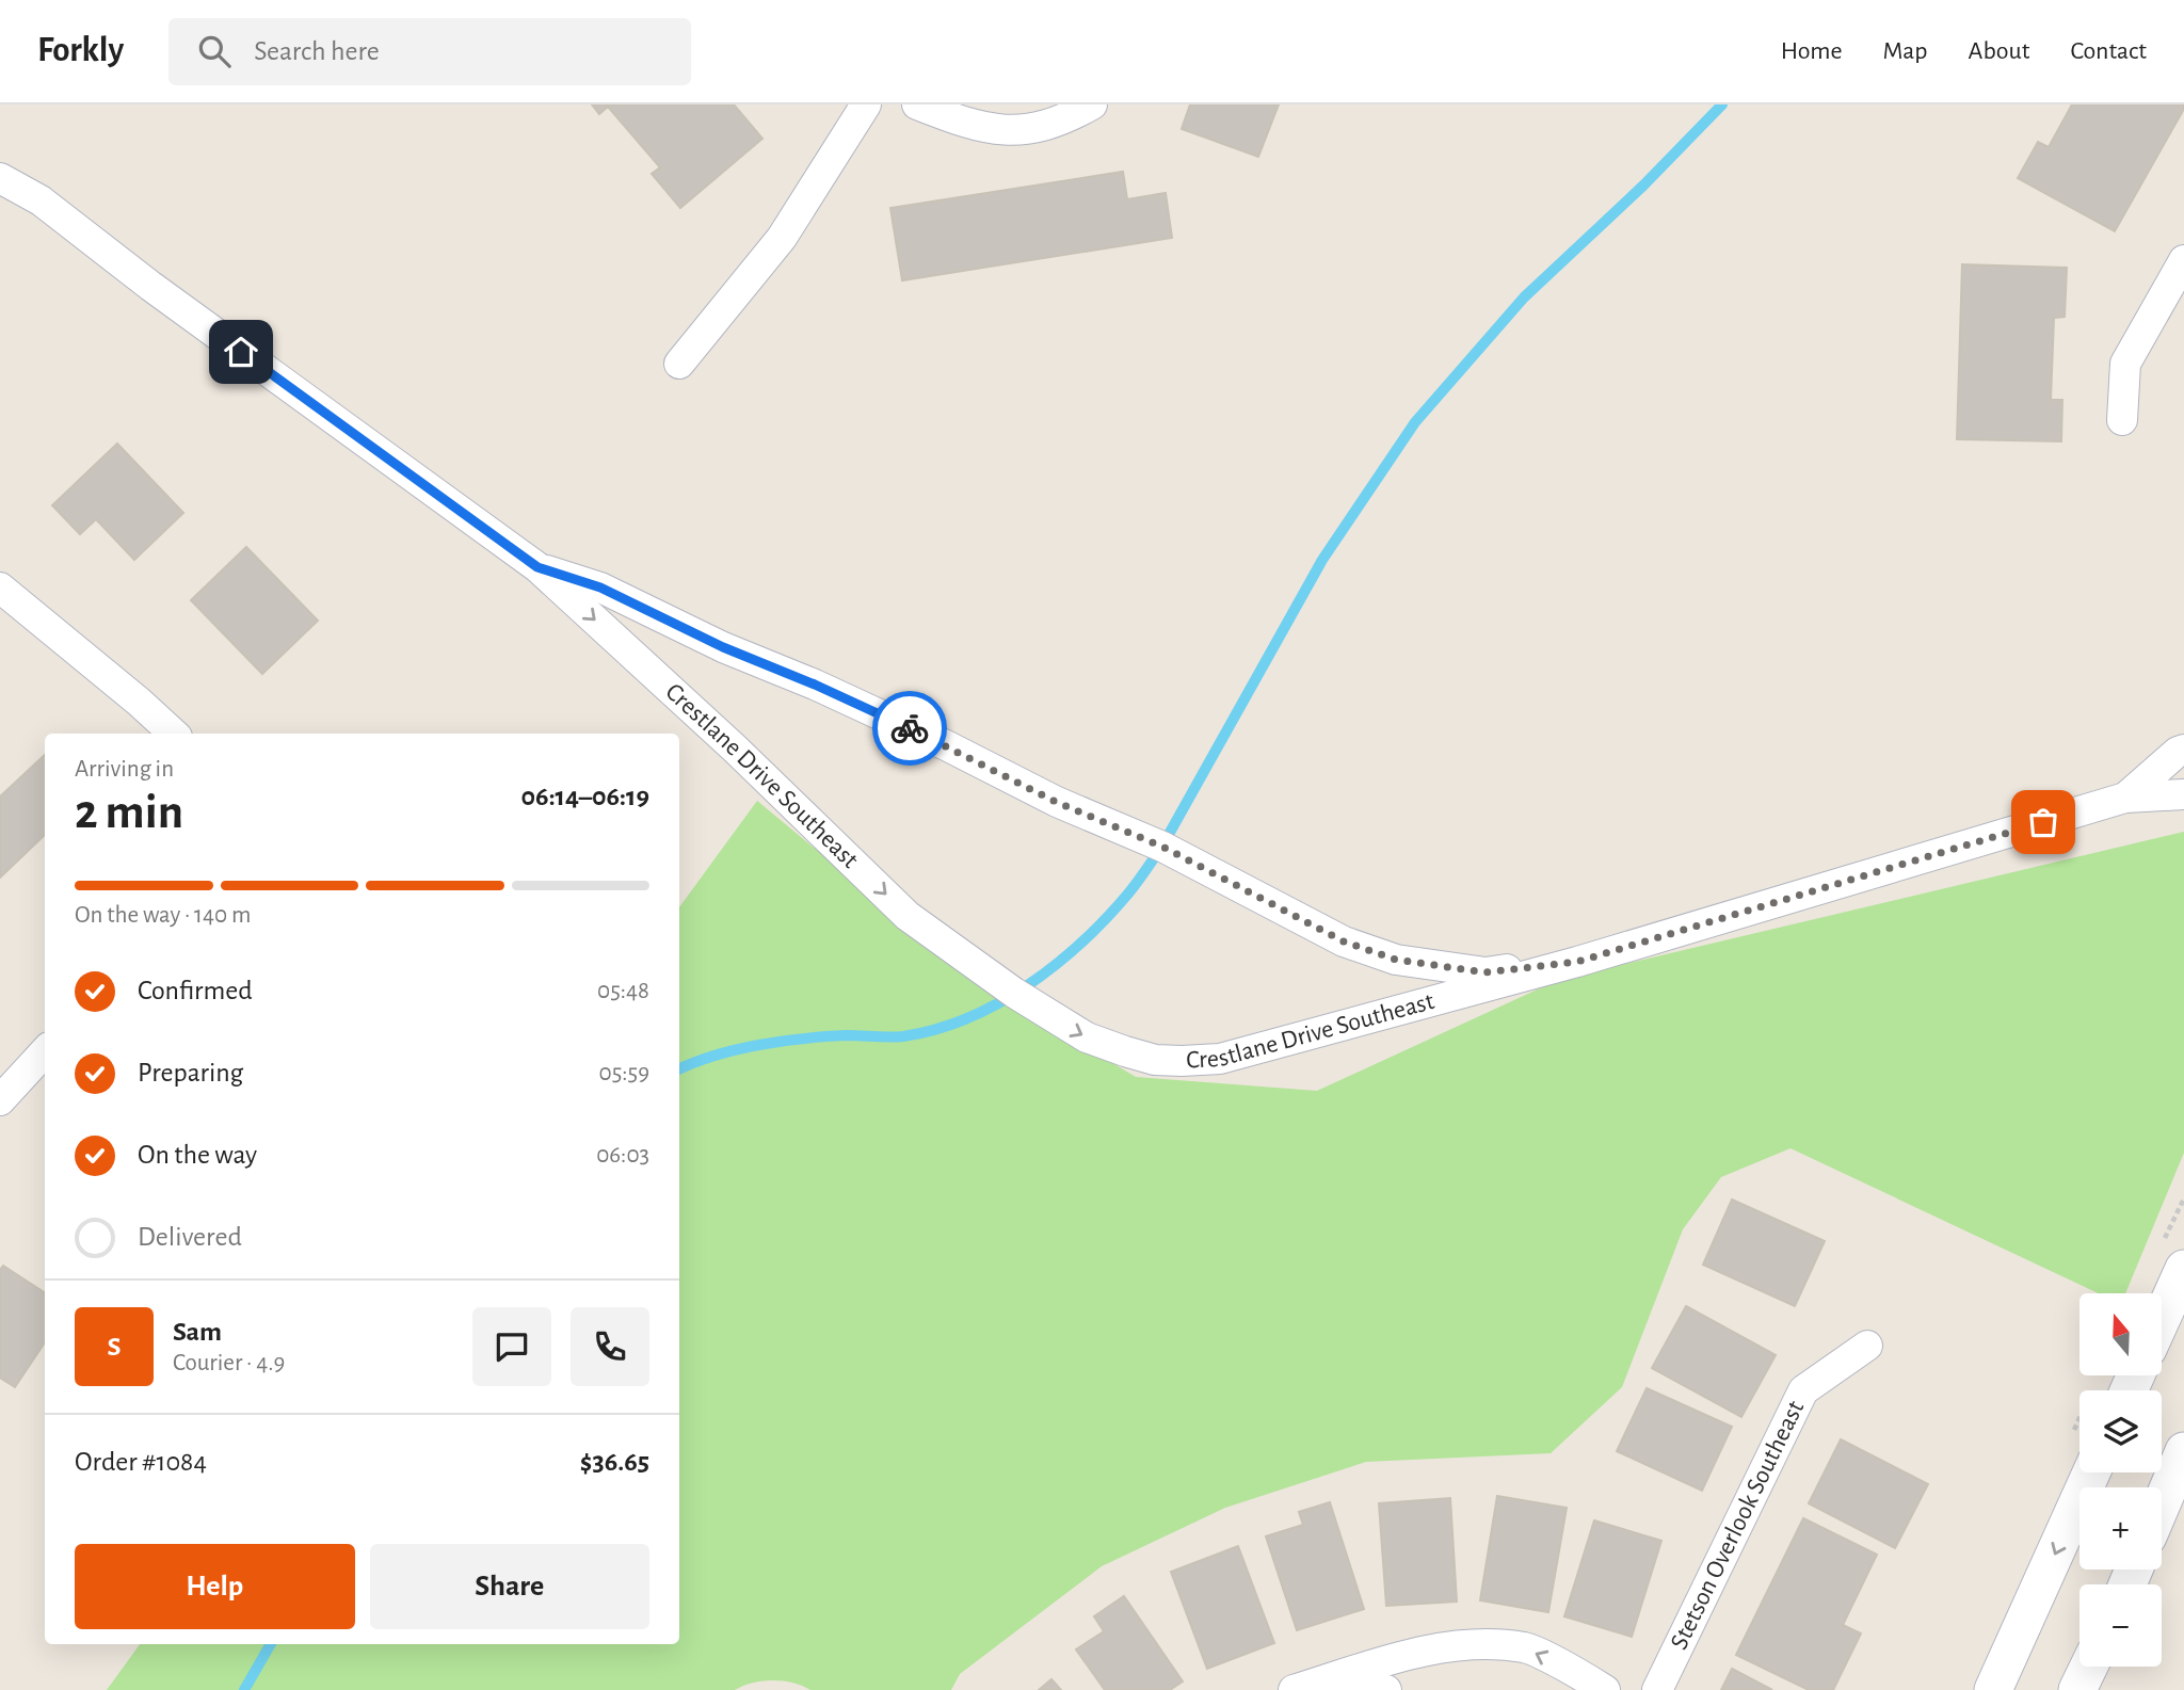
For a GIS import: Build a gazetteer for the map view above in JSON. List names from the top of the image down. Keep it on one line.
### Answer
{"streets":{"street":["Crestlane Drive Southeast","Stetson Overlook Southeast"]},"north":"top","page":{"header":"Forkly","search":"Search here","nav":["Home","Map","About","Contact"],"heading":["2 min","Arriving in","06:14–06:19"],"panel":["Sam","Courier · 4.9","Order #1084","$36.65"],"bar":"On the way · 140 m","list":[["Confirmed","05:48"],["Preparing","05:59"],["On the way","06:03"],"Delivered"],"map_buttons":["+","−"],"round":"S","buttons":["Help","Share"]}}
